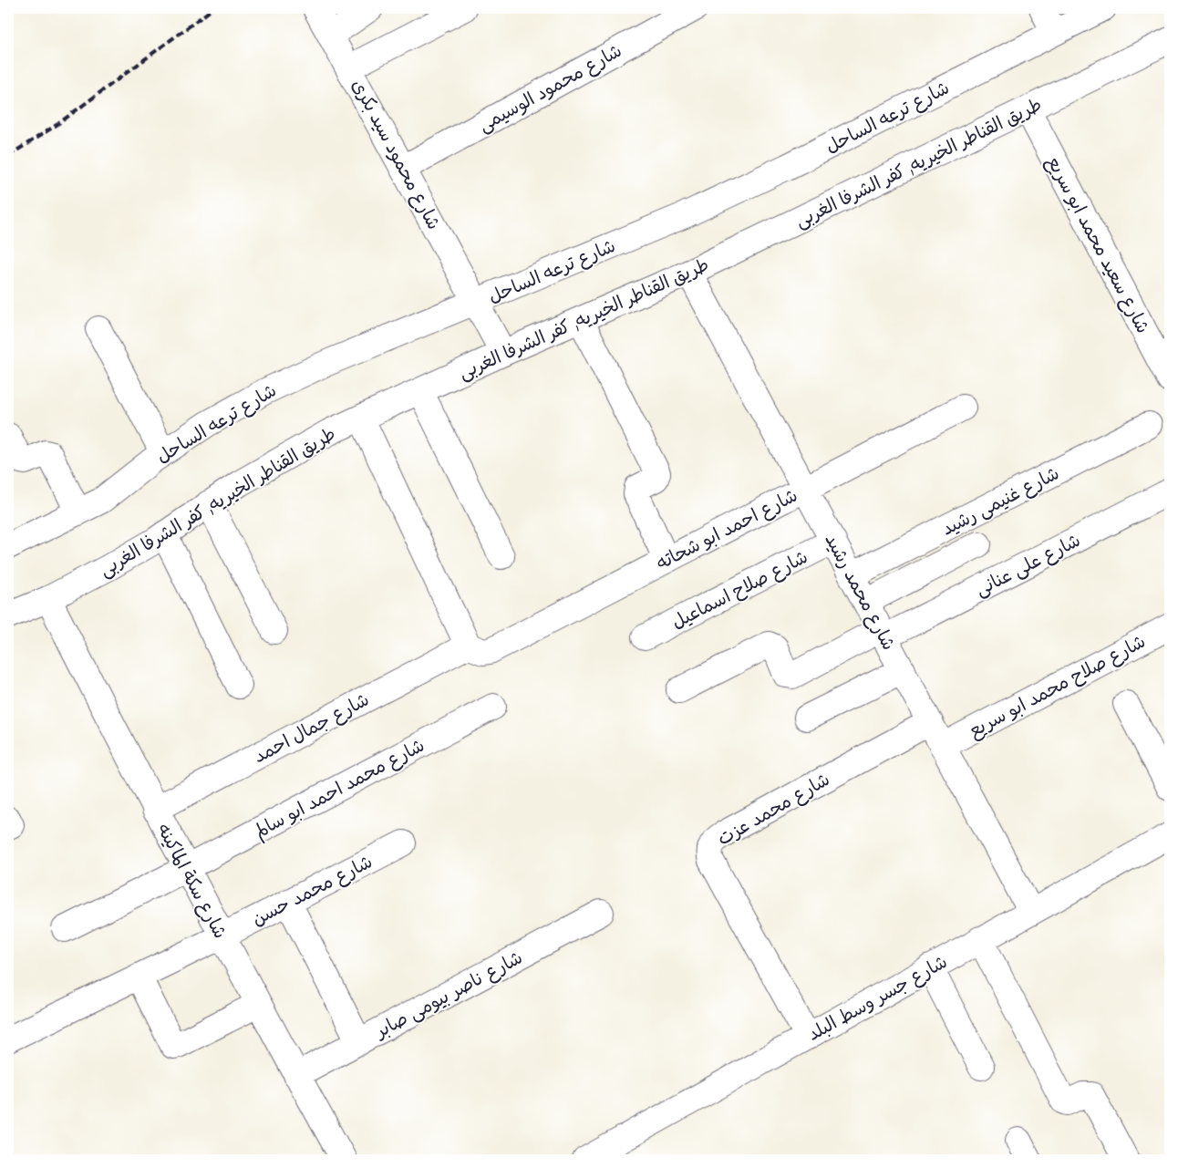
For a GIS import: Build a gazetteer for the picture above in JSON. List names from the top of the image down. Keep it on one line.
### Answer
{"streets":{"street":["شارع محمود الوسيمى","شارع ترعه الساحل","شارع محمود سيد بكرى","طريق القناطر الخيريه, كفر الشرفا الغربى","شارع سعيد محمد ابو سريع","شارع غنيمى رشيد","شارع احمد ابو شحاته","شارع على عنانى","شارع صلاح اسماعيل","شارع محمد رشيد","شارع صلاح محمد ابو سريع","شارع جمال احمد","شارع محمد احمد ابو سالم","شارع محمد عزت","شارع سكة الماكينه","شارع محمد حسن","شارع ناصر بيومى صابر","شارع جسر وسط البلد"]},"crossings":[["شارع محمود الوسيمى","شارع محمود سيد بكرى"],["شارع ترعه الساحل","شارع محمود سيد بكرى"],["شارع محمود سيد بكرى","طريق القناطر الخيريه, كفر الشرفا الغربى"],["طريق القناطر الخيريه, كفر الشرفا الغربى","شارع سعيد محمد ابو سريع"],["طريق القناطر الخيريه, كفر الشرفا الغربى","شارع محمد رشيد"],["طريق القناطر الخيريه, كفر الشرفا الغربى","شارع سكة الماكينه"],["شارع غنيمى رشيد","شارع محمد رشيد"],["شارع احمد ابو شحاته","شارع محمد رشيد"],["شارع احمد ابو شحاته","شارع جمال احمد"],["شارع على عنانى","شارع محمد رشيد"],["شارع صلاح اسماعيل","شارع محمد رشيد"],["شارع محمد رشيد","شارع صلاح محمد ابو سريع"],["شارع محمد رشيد","شارع محمد عزت"],["شارع محمد رشيد","شارع جسر وسط البلد"],["شارع جمال احمد","شارع سكة الماكينه"],["شارع محمد احمد ابو سالم","شارع سكة الماكينه"],["شارع محمد عزت","شارع جسر وسط البلد"],["شارع سكة الماكينه","شارع محمد حسن"],["شارع سكة الماكينه","شارع ناصر بيومى صابر"]]}
